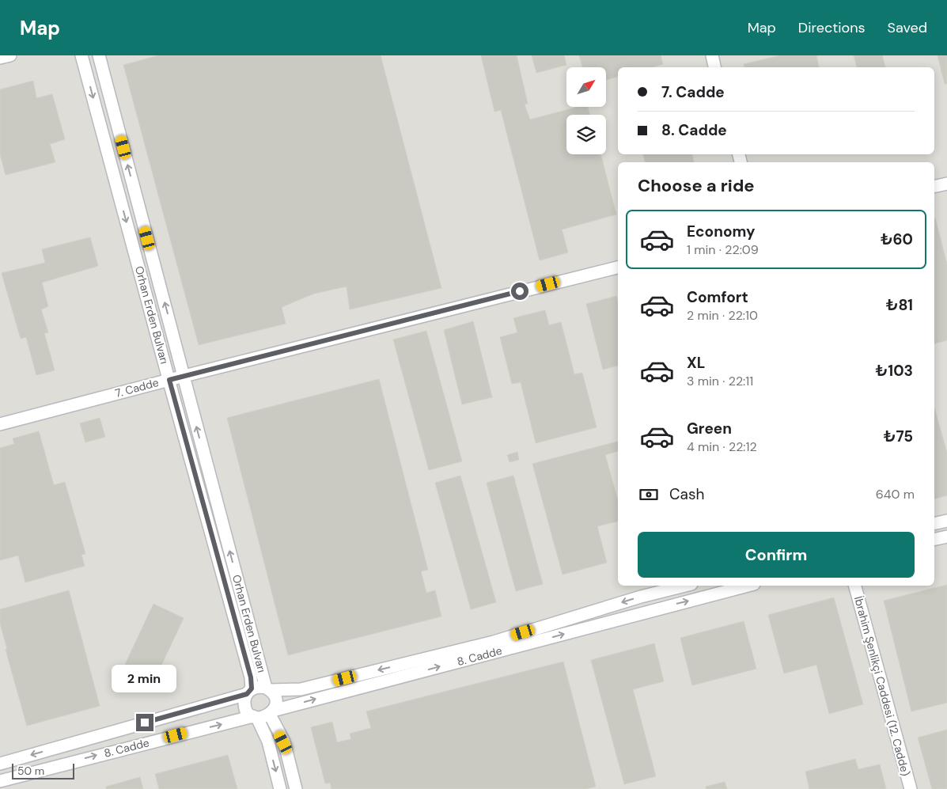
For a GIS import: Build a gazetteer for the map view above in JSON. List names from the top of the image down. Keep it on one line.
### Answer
{"streets":{"street":["Orhan Erden Bulvarı","7. Cadde","8. Cadde","İbrahim Şenlikçi Caddesi (12. Cadde)"]},"crossings":[["Orhan Erden Bulvarı","7. Cadde"],["Orhan Erden Bulvarı","8. Cadde"]],"scale_bar":"50 m","north":"top right","page":{"header":"Map","nav":["Map","Directions","Saved"],"banner":["7. Cadde","8. Cadde"],"heading":"Choose a ride","list":[{"name":"Economy","note":"1 min · 22:09","value":"₺60"},{"name":"Comfort","note":"2 min · 22:10","value":"₺81"},{"name":"XL","note":"3 min · 22:11","value":"₺103"},{"name":"Green","note":"4 min · 22:12","value":"₺75"}],"pay":["Cash","640 m"],"buttons":"Confirm","bubble":"2 min","scale":"50 m"}}
